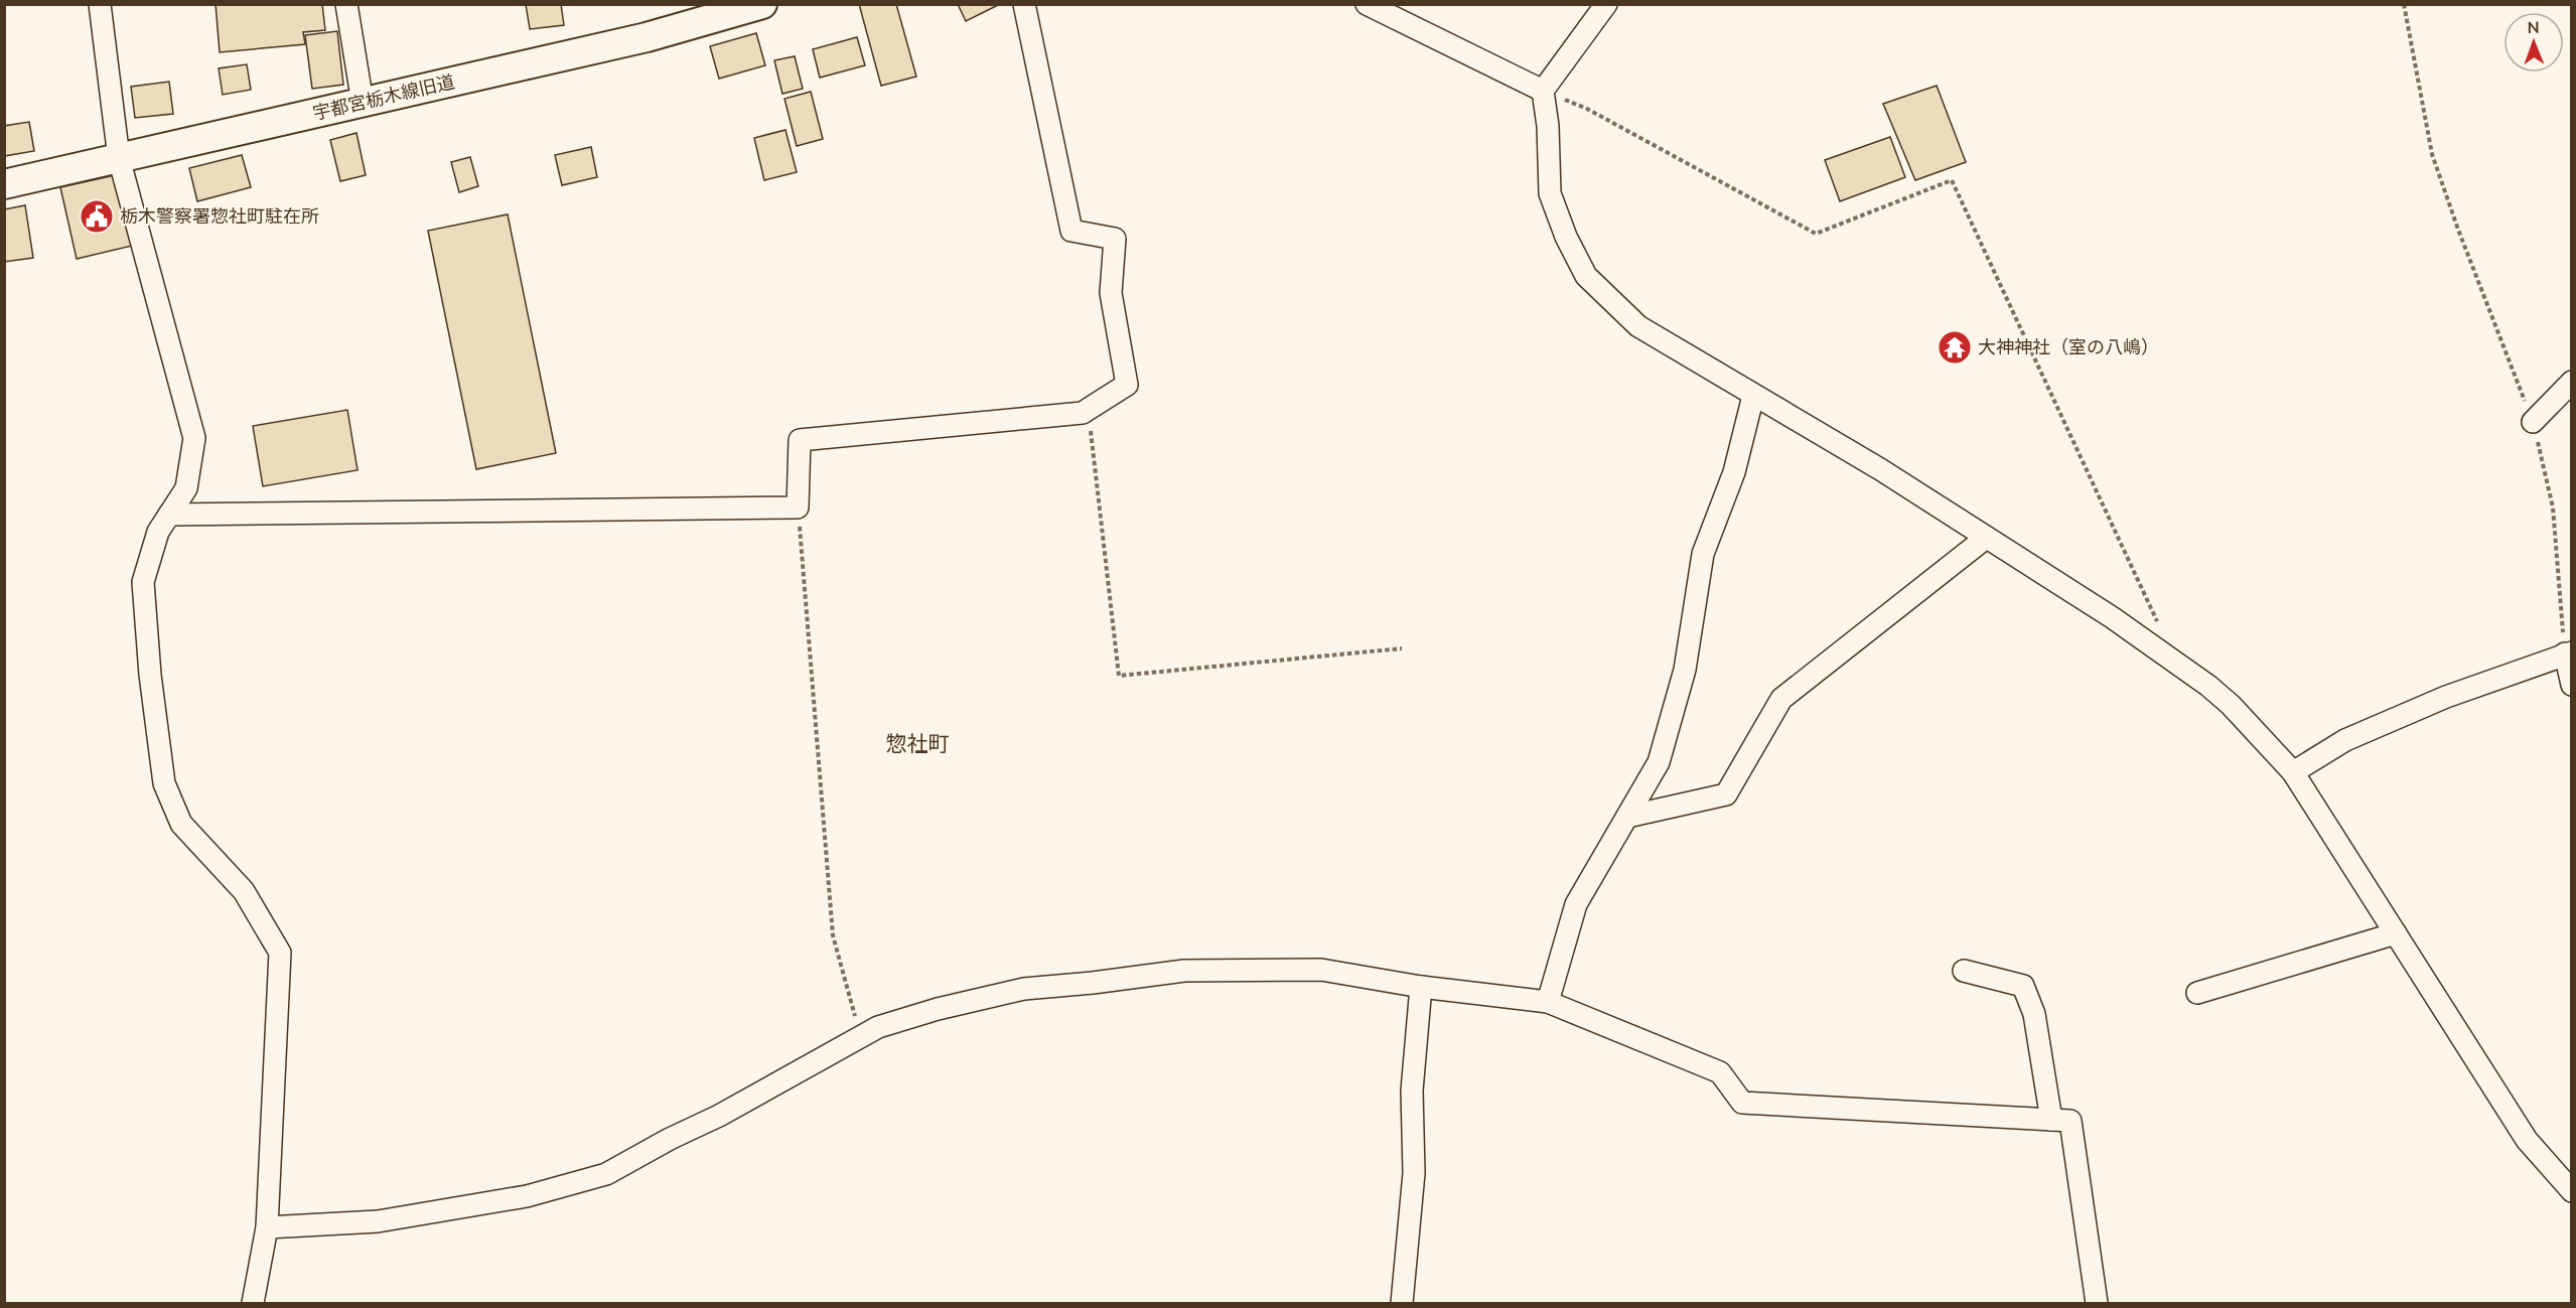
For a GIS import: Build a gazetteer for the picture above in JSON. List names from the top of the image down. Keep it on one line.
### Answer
{"streets":{"street":["宇都宮栃木線旧道"]},"districts":["惣社町"],"places":{"public building":["栃木警察署惣社町駐在所"],"temple":["大神神社（室の八嶋）"]},"north":"top"}
